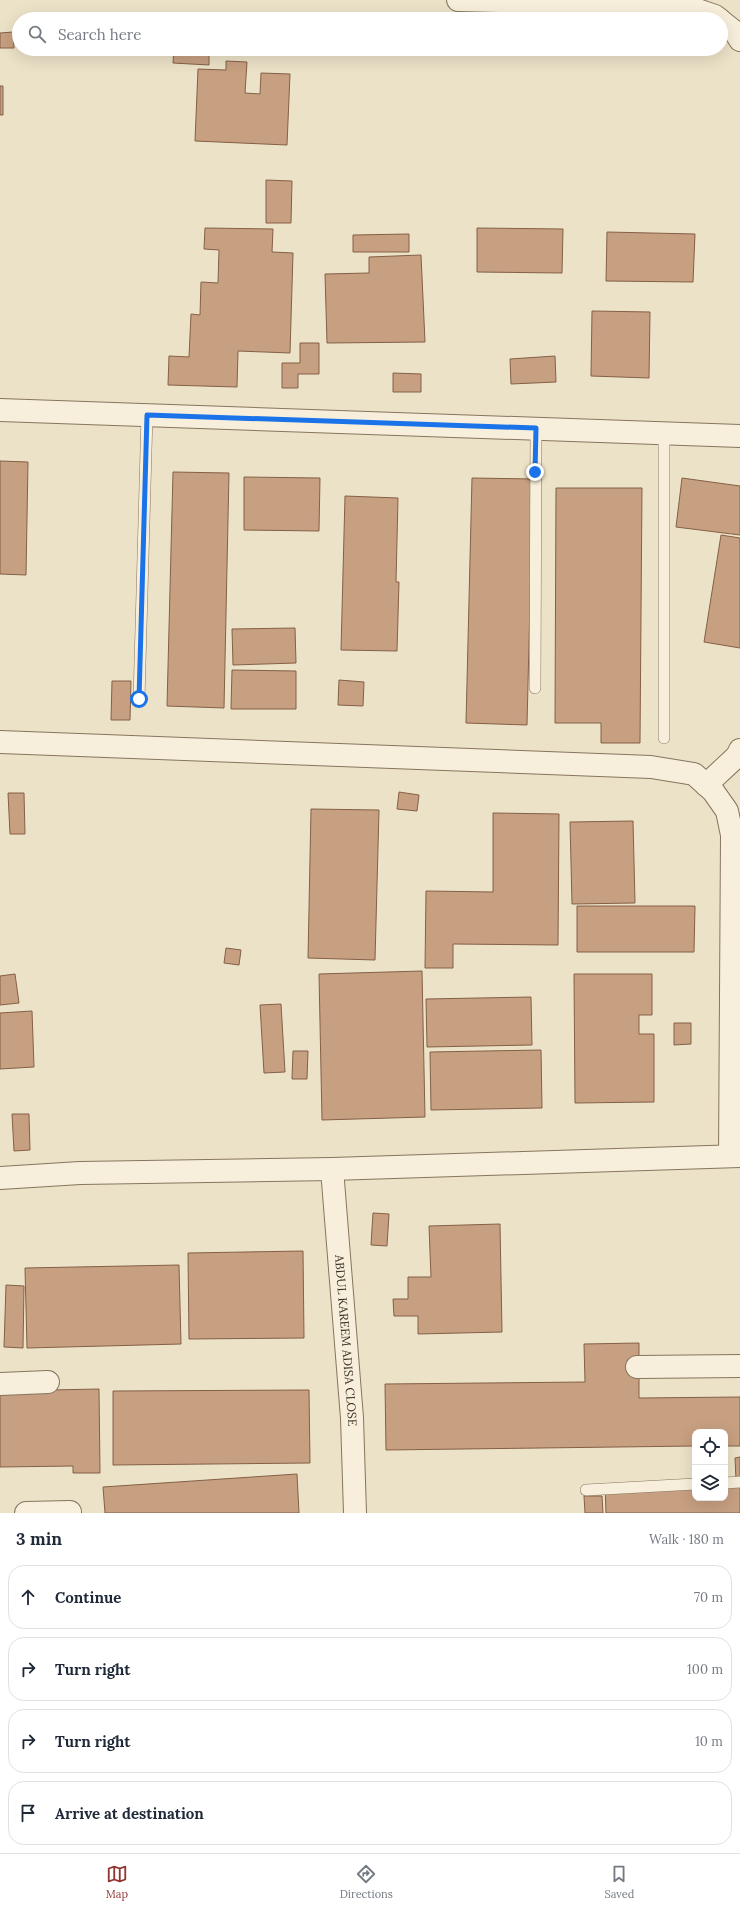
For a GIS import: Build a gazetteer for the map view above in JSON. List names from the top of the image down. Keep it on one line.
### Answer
{"streets":{"street":["ABDUL KAREEM ADISA CLOSE"]},"page":{"search":"Search here","heading":["3 min","Walk · 180 m"],"list":[["Continue","70 m"],["Turn right","100 m"],["Turn right","10 m"],"Arrive at destination"],"nav":["Map","Directions","Saved"]}}
